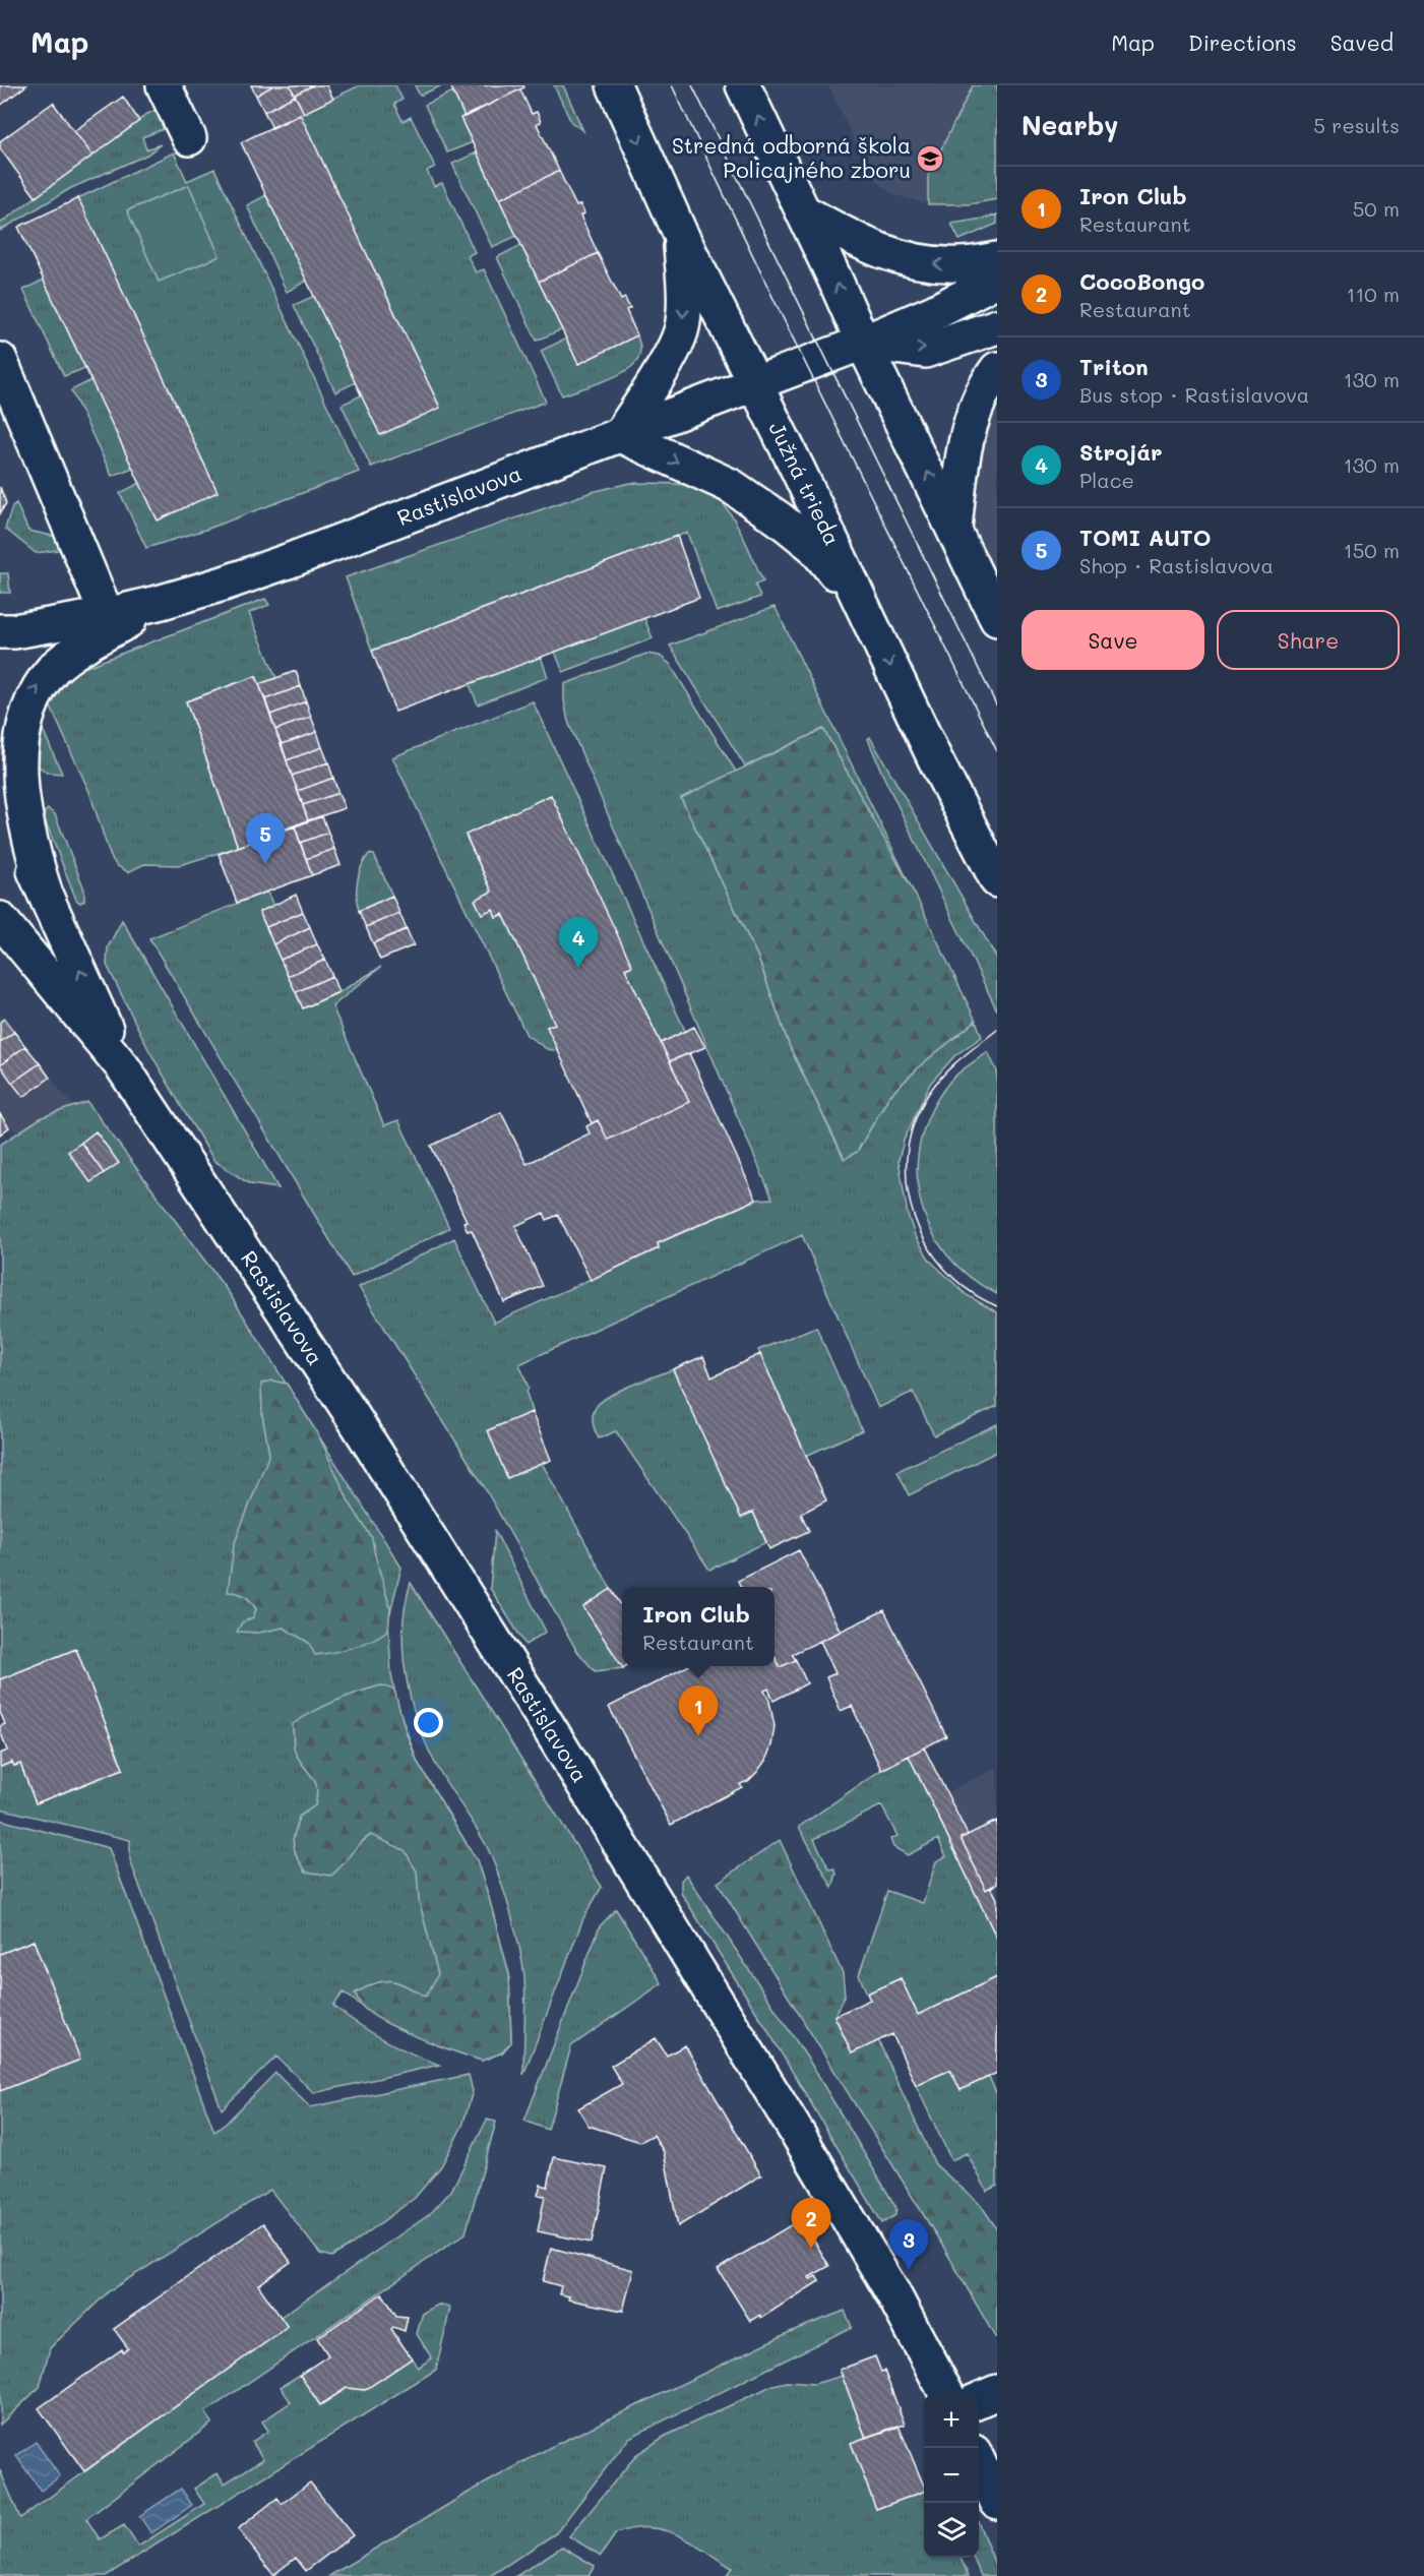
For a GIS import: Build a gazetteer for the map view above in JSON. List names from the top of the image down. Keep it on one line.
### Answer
{"streets":{"street":["Južná trieda","Rastislavova"]},"crossings":[["Južná trieda","Rastislavova"]],"places":{"school or university":["Stredná odborná škola Policajného zboru"]},"page":{"header":"Map","nav":["Map","Directions","Saved"],"heading":["Nearby","5 results"],"list":[{"mark":"1","name":"Iron Club","note":"Restaurant","value":"50 m"},{"mark":"2","name":"CocoBongo","note":"Restaurant","value":"110 m"},{"mark":"3","name":"Triton","note":"Bus stop · Rastislavova","value":"130 m"},{"mark":"4","name":"Strojár","note":"Place","value":"130 m"},{"mark":"5","name":"TOMI AUTO","note":"Shop · Rastislavova","value":"150 m"}],"buttons":["Save","Share"],"pins":["5","4","1","2","3"],"popup":["Iron Club","Restaurant"],"map_buttons":["+","−"]}}
